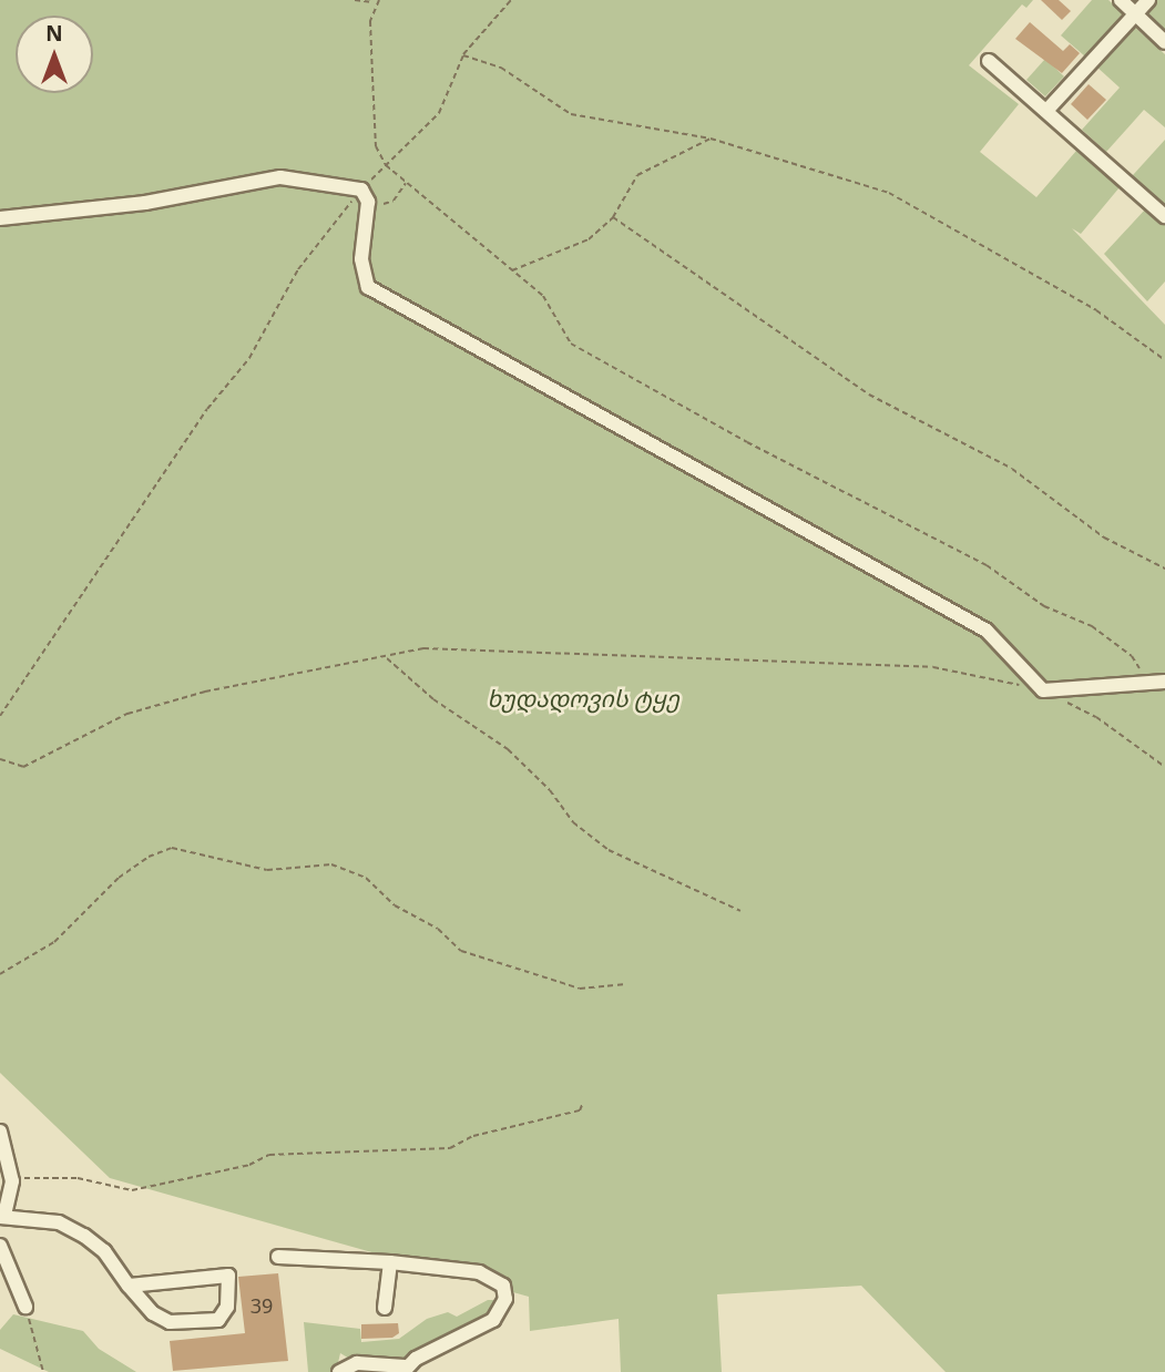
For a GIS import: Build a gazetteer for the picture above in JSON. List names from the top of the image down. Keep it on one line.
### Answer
{"parks":["ხუდადოვის ტყე"],"house_numbers":["39"],"north":"top"}
